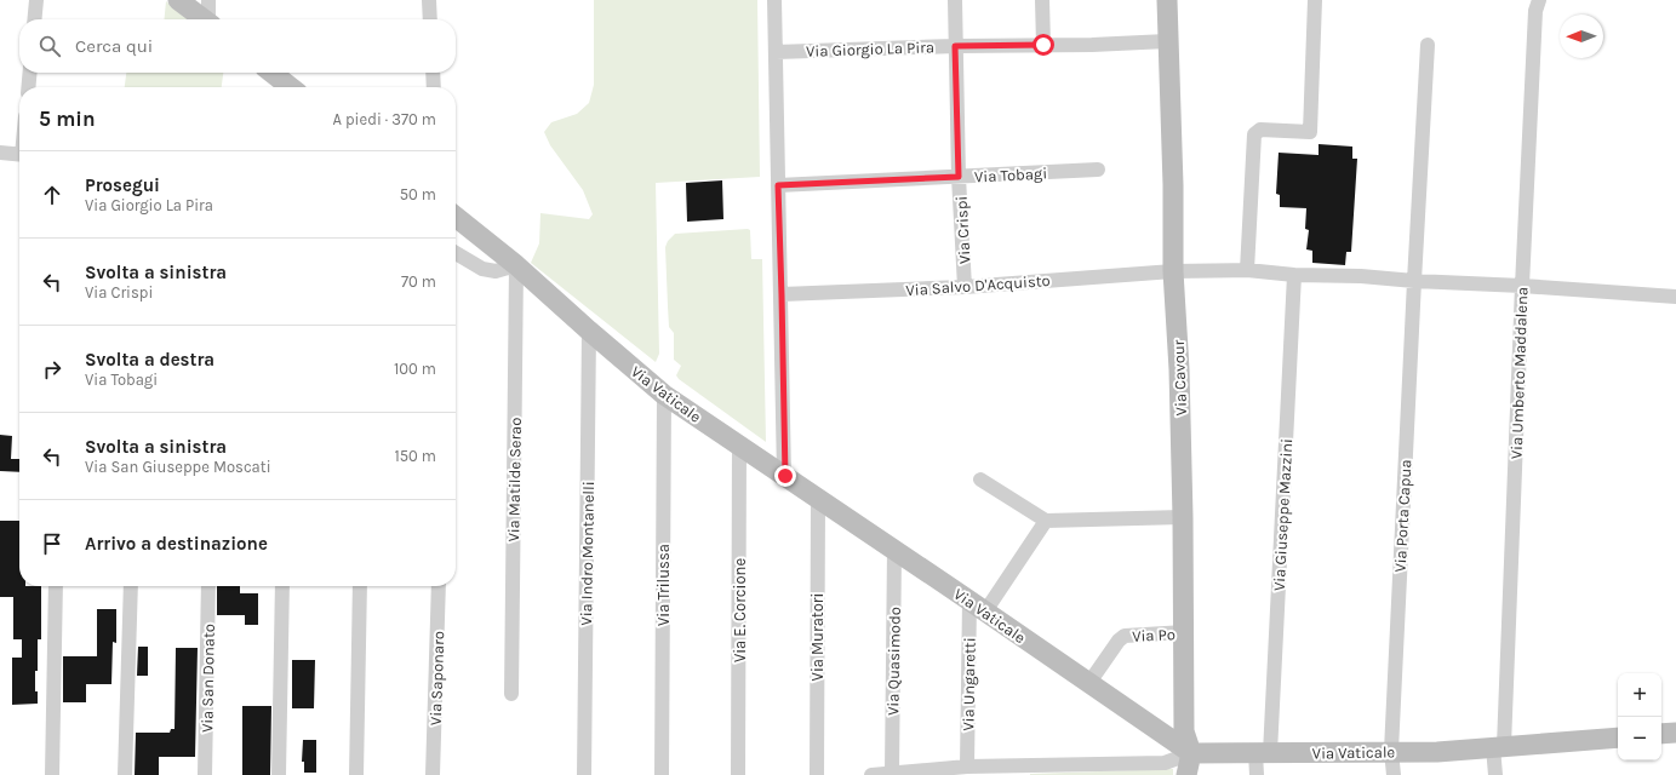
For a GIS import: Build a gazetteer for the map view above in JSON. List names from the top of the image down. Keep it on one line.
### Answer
{"streets":{"street":["Via Giorgio La Pira","Via Tobagi","Via Crispi","Via Salvo D'Acquisto","Via Umberto Maddalena","Via Cavour","Via Vaticale","Via Matilde Serao","Via Giuseppe Mazzini","Via Porta Capua","Via Indro Montanelli","Via Trilussa","Via E. Corcione","Via Po","Via Muratori","Via Quasimodo","Via San Donato","Via Saponaro","Via Ungaretti"]},"crossings":[["Via Giorgio La Pira","Via Crispi"],["Via Giorgio La Pira","Via Cavour"],["Via Tobagi","Via Crispi"],["Via Crispi","Via Salvo D'Acquisto"],["Via Salvo D'Acquisto","Via Umberto Maddalena"],["Via Salvo D'Acquisto","Via Cavour"],["Via Salvo D'Acquisto","Via Giuseppe Mazzini"],["Via Salvo D'Acquisto","Via Porta Capua"],["Via Umberto Maddalena","Via Vaticale"],["Via Cavour","Via Vaticale"],["Via Cavour","Via Po"],["Via Vaticale","Via Matilde Serao"],["Via Vaticale","Via Giuseppe Mazzini"],["Via Vaticale","Via Porta Capua"],["Via Vaticale","Via Indro Montanelli"],["Via Vaticale","Via Trilussa"],["Via Vaticale","Via E. Corcione"],["Via Vaticale","Via Po"],["Via Vaticale","Via Muratori"],["Via Vaticale","Via Quasimodo"],["Via Vaticale","Via Ungaretti"]],"north":"left","page":{"search":"Cerca qui","heading":["5 min","A piedi · 370 m"],"list":[["Prosegui","Via Giorgio La Pira","50 m"],["Svolta a sinistra","Via Crispi","70 m"],["Svolta a destra","Via Tobagi","100 m"],["Svolta a sinistra","Via San Giuseppe Moscati","150 m"],"Arrivo a destinazione"],"map_buttons":["+","−"]}}
